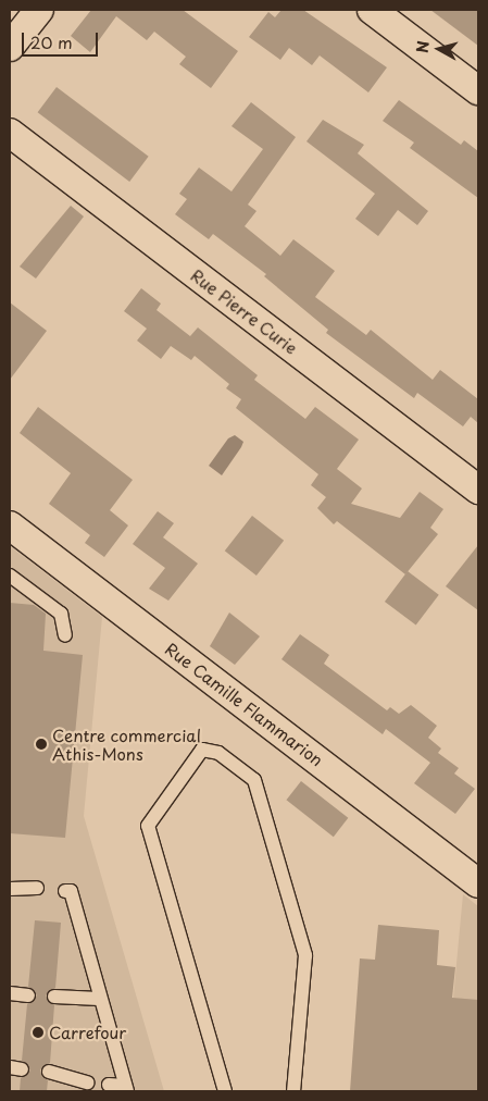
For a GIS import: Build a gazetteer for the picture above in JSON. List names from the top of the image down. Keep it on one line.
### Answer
{"streets":{"street":["Rue Pierre Curie","Rue Camille Flammarion"]},"places":["Centre commercial Athis-Mons","Carrefour"],"scale_bar":"20 m","north":"left"}
